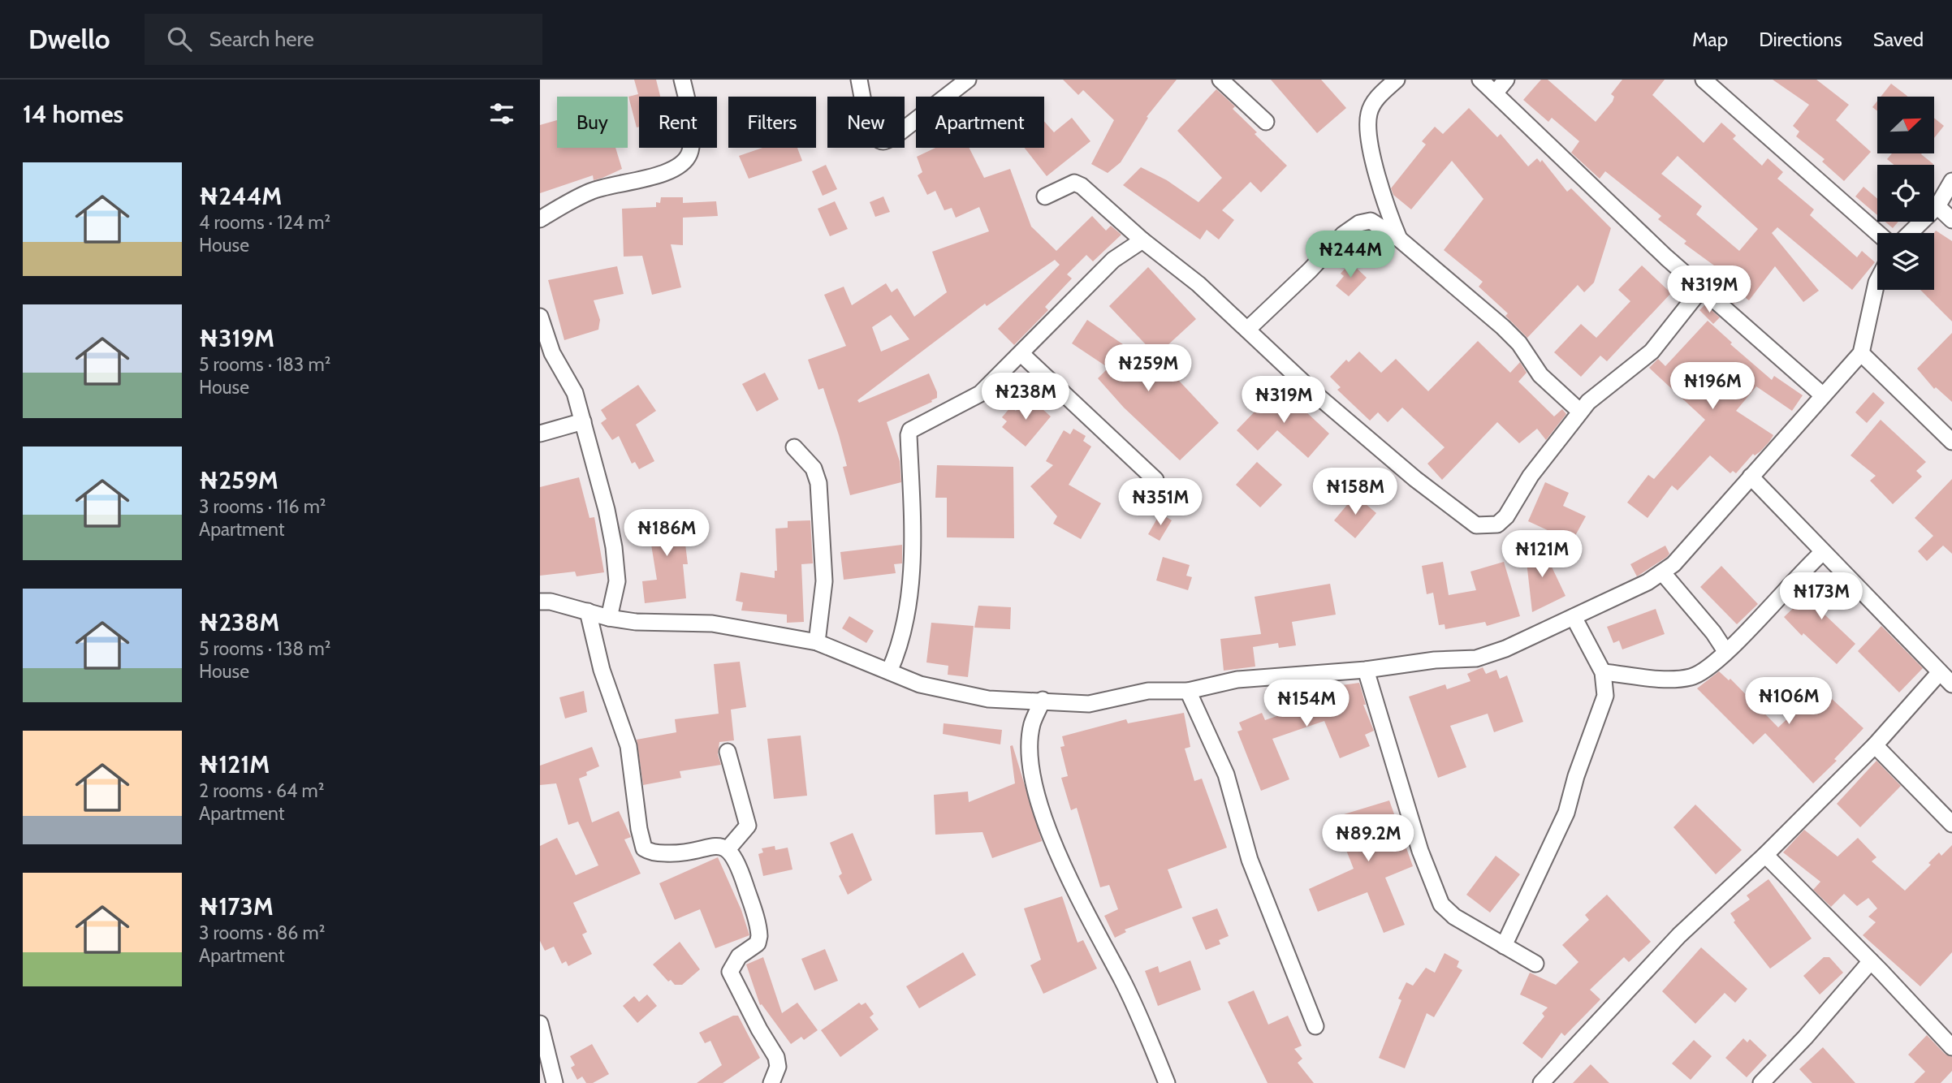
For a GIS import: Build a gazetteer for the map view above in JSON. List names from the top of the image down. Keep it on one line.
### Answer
{"north":"top right","page":{"header":"Dwello","search":"Search here","nav":["Map","Directions","Saved"],"heading":"14 homes","chip":["Buy","Rent","Filters","New","Apartment"],"list":[{"name":"₦244M","note":"4 rooms · 124 m² · House"},{"name":"₦319M","note":"5 rooms · 183 m² · House"},{"name":"₦259M","note":"3 rooms · 116 m² · Apartment"},{"name":"₦238M","note":"5 rooms · 138 m² · House"},{"name":"₦121M","note":"2 rooms · 64 m² · Apartment"},{"name":"₦173M","note":"3 rooms · 86 m² · Apartment"}],"price":["₦244M","₦319M","₦259M","₦196M","₦238M","₦319M","₦158M","₦351M","₦186M","₦121M","₦173M","₦106M","₦154M","₦89.2M"]}}
